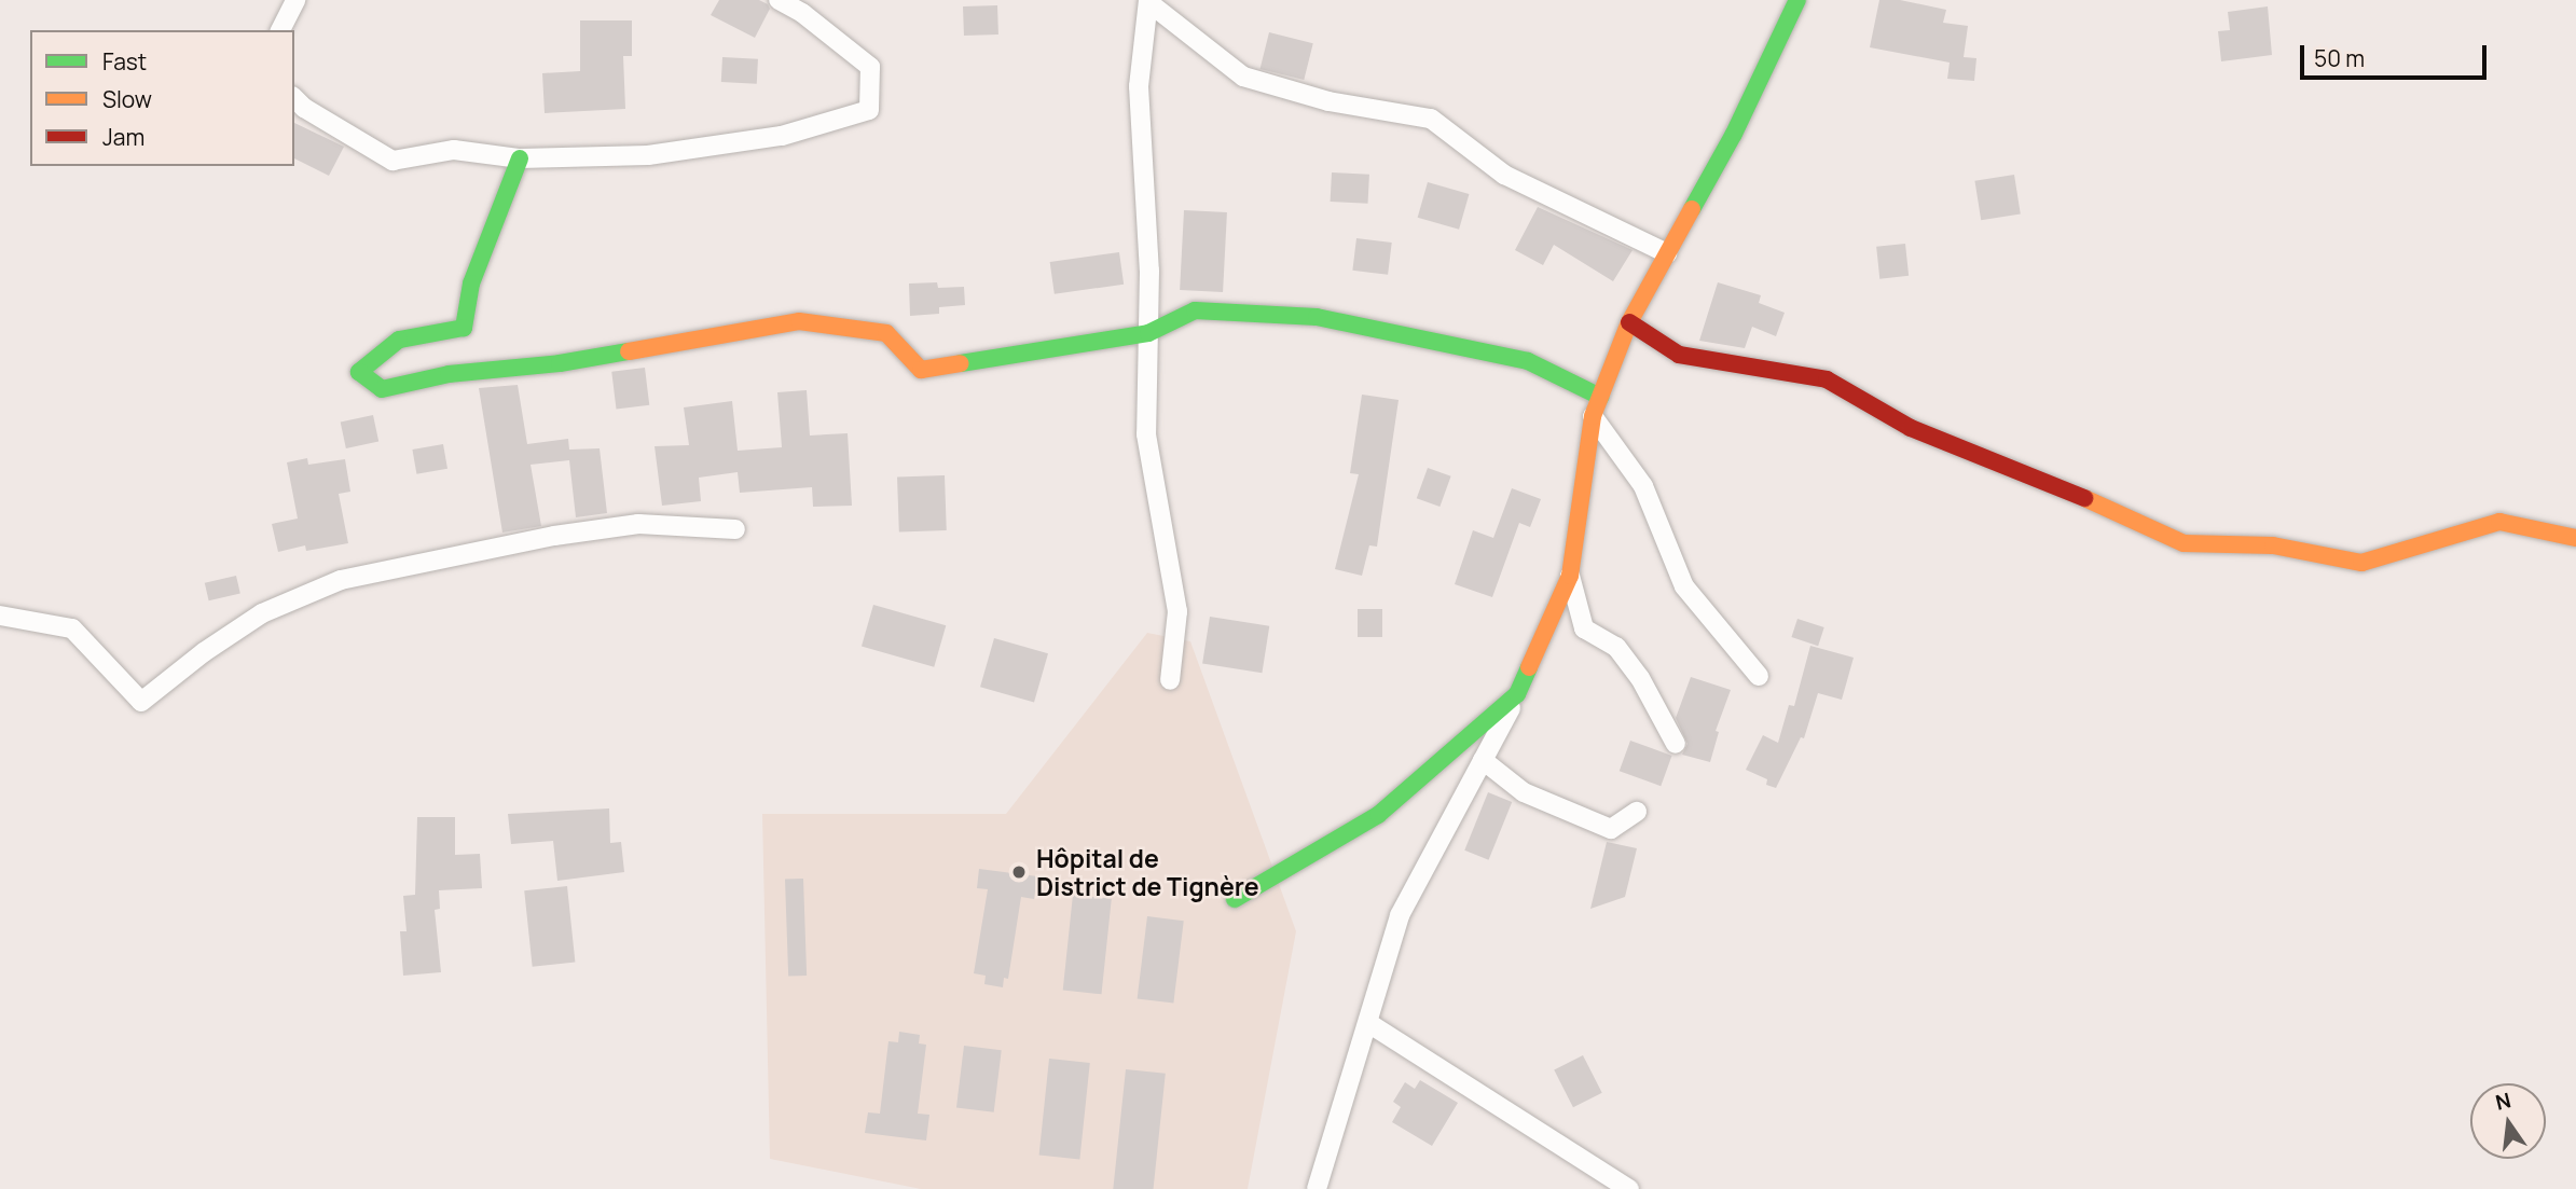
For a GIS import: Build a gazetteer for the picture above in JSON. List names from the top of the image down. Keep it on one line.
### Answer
{"places":["Hôpital de District de Tignère"],"legend":["Fast","Slow","Jam"],"scale_bar":"50 m","north":"top"}
